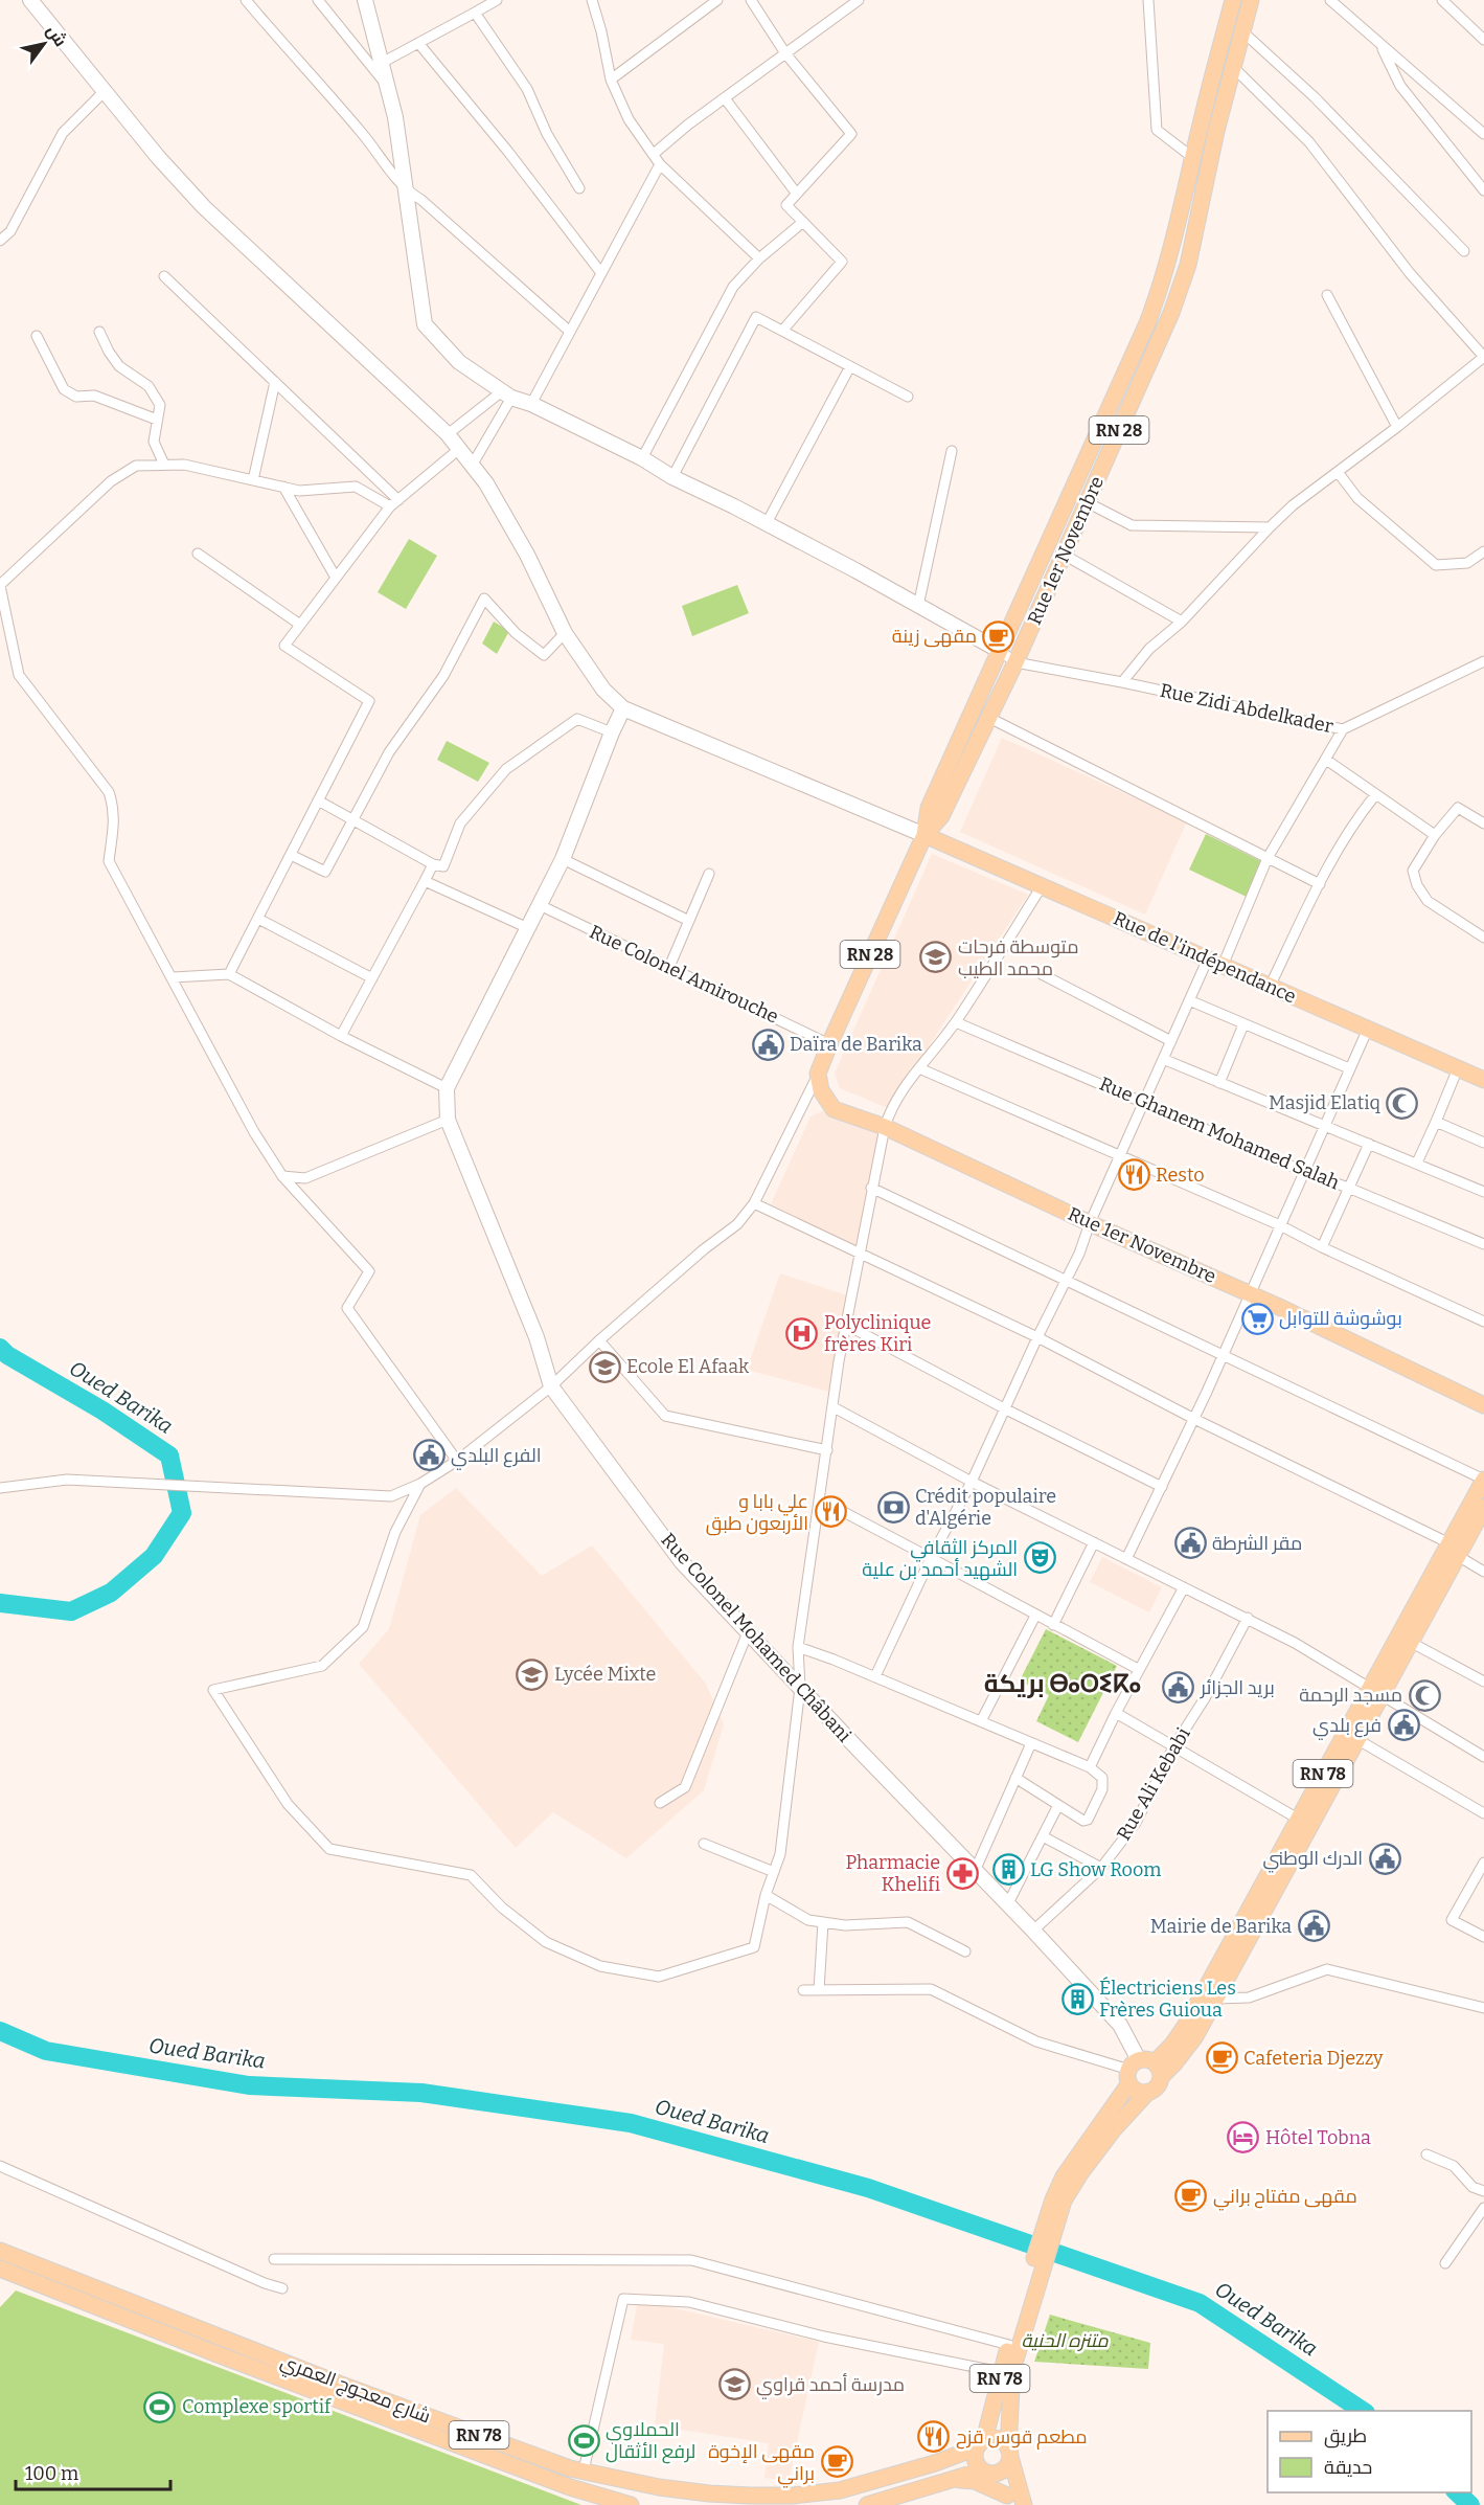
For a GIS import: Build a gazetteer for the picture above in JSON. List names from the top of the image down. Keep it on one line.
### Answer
{"streets":{"main road":["RN 28","Rue 1er Novembre","Rue de l'indépendance","Rue Colonel Mohamed Châbani","RN 78","شارع معجوج العمري"],"street":["Rue Zidi Abdelkader","Rue Colonel Amirouche","Rue Ghanem Mohamed Salah","Rue Ali Kebabi"]},"crossings":[["RN 28","Rue 1er Novembre"],["RN 28","Rue Zidi Abdelkader"],["RN 28","Rue de l'indépendance"],["RN 28","Rue Colonel Amirouche"],["Rue 1er Novembre","Rue Zidi Abdelkader"],["Rue 1er Novembre","Rue de l'indépendance"],["Rue Colonel Mohamed Châbani","RN 78"],["Rue Colonel Mohamed Châbani","Rue Ali Kebabi"],["RN 78","شارع معجوج العمري"]],"districts":["بريكة ⴱⴰⵔⵉⴽⴰ"],"water":["Oued Barika"],"parks":["متنزه الحنية"],"places":{"cafe":["مقهى زينة","Cafeteria Djezzy","مقهى مفتاح براني","مقهى الإخوة براني"],"school or university":["متوسطة فرحات محمد الطيب","Ecole El Afaak","Lycée Mixte","مدرسة أحمد قراوي"],"public building":["Daïra de Barika","الفرع البلدي","مقر الشرطة","بريد الجزائر","فرع بلدي","الدرك الوطني","Mairie de Barika"],"mosque":["Masjid Elatiq","مسجد الرحمة"],"restaurant":["Resto","علي بابا و الأربعون طبق","مطعم قوس قزح"],"supermarket":["بوشوشة للتوابل"],"hospital":["Polyclinique frères Kiri"],"bank":["Crédit populaire d'Algérie"],"theatre":["المركز الثقافي الشهيد أحمد بن علية"],"building":["LG Show Room","Électriciens Les Frères Guioua"],"pharmacy":["Pharmacie Khelifi"],"hotel":["Hôtel Tobna"],"sports":["Complexe sportif","الحملاوي لرفع الأثقال"]},"legend":["طريق","حديقة"],"scale_bar":"100 m","north":"top right"}
